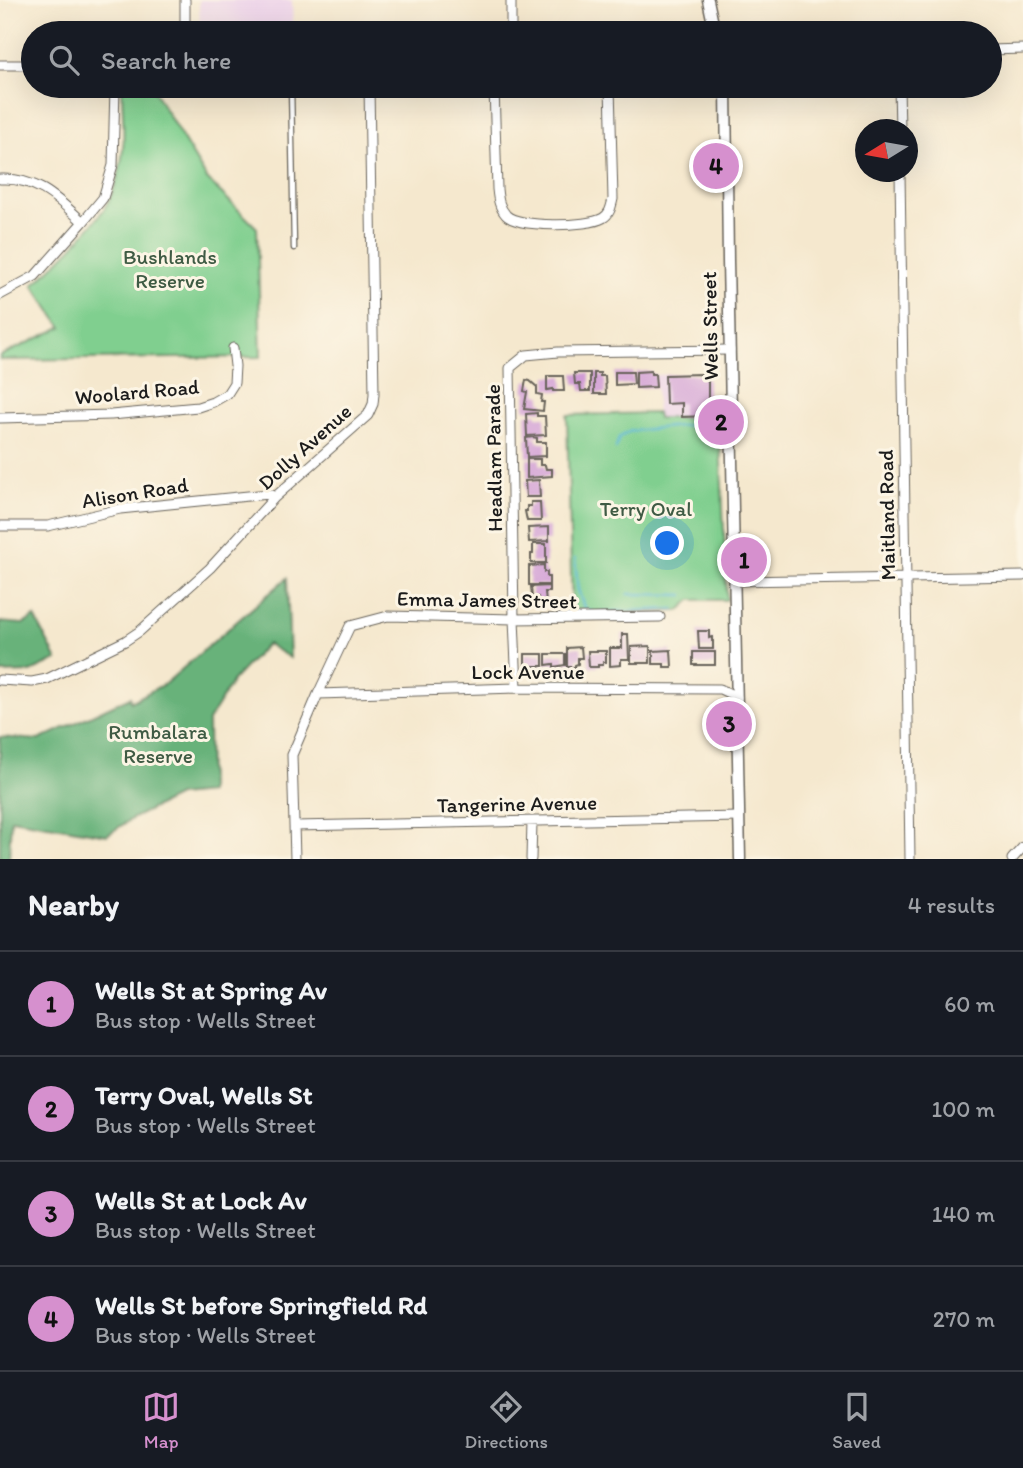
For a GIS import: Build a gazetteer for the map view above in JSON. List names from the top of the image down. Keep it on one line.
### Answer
{"streets":{"street":["Wells Street","Woolard Road","Dolly Avenue","Headlam Parade","Alison Road","Maitland Road","Emma James Street","Lock Avenue","Tangerine Avenue"]},"crossings":[["Wells Street","Headlam Parade"],["Wells Street","Lock Avenue"],["Wells Street","Tangerine Avenue"],["Dolly Avenue","Alison Road"],["Headlam Parade","Emma James Street"],["Headlam Parade","Lock Avenue"],["Emma James Street","Lock Avenue"],["Emma James Street","Tangerine Avenue"]],"parks":["Bushlands Reserve","Terry Oval","Rumbalara Reserve"],"north":"left","page":{"search":"Search here","pins":["4","2","1","3"],"heading":["Nearby","4 results"],"list":[{"mark":"1","name":"Wells St at Spring Av","note":"Bus stop · Wells Street","value":"60 m"},{"mark":"2","name":"Terry Oval, Wells St","note":"Bus stop · Wells Street","value":"100 m"},{"mark":"3","name":"Wells St at Lock Av","note":"Bus stop · Wells Street","value":"140 m"},{"mark":"4","name":"Wells St before Springfield Rd","note":"Bus stop · Wells Street","value":"270 m"}],"nav":["Map","Directions","Saved"]}}
